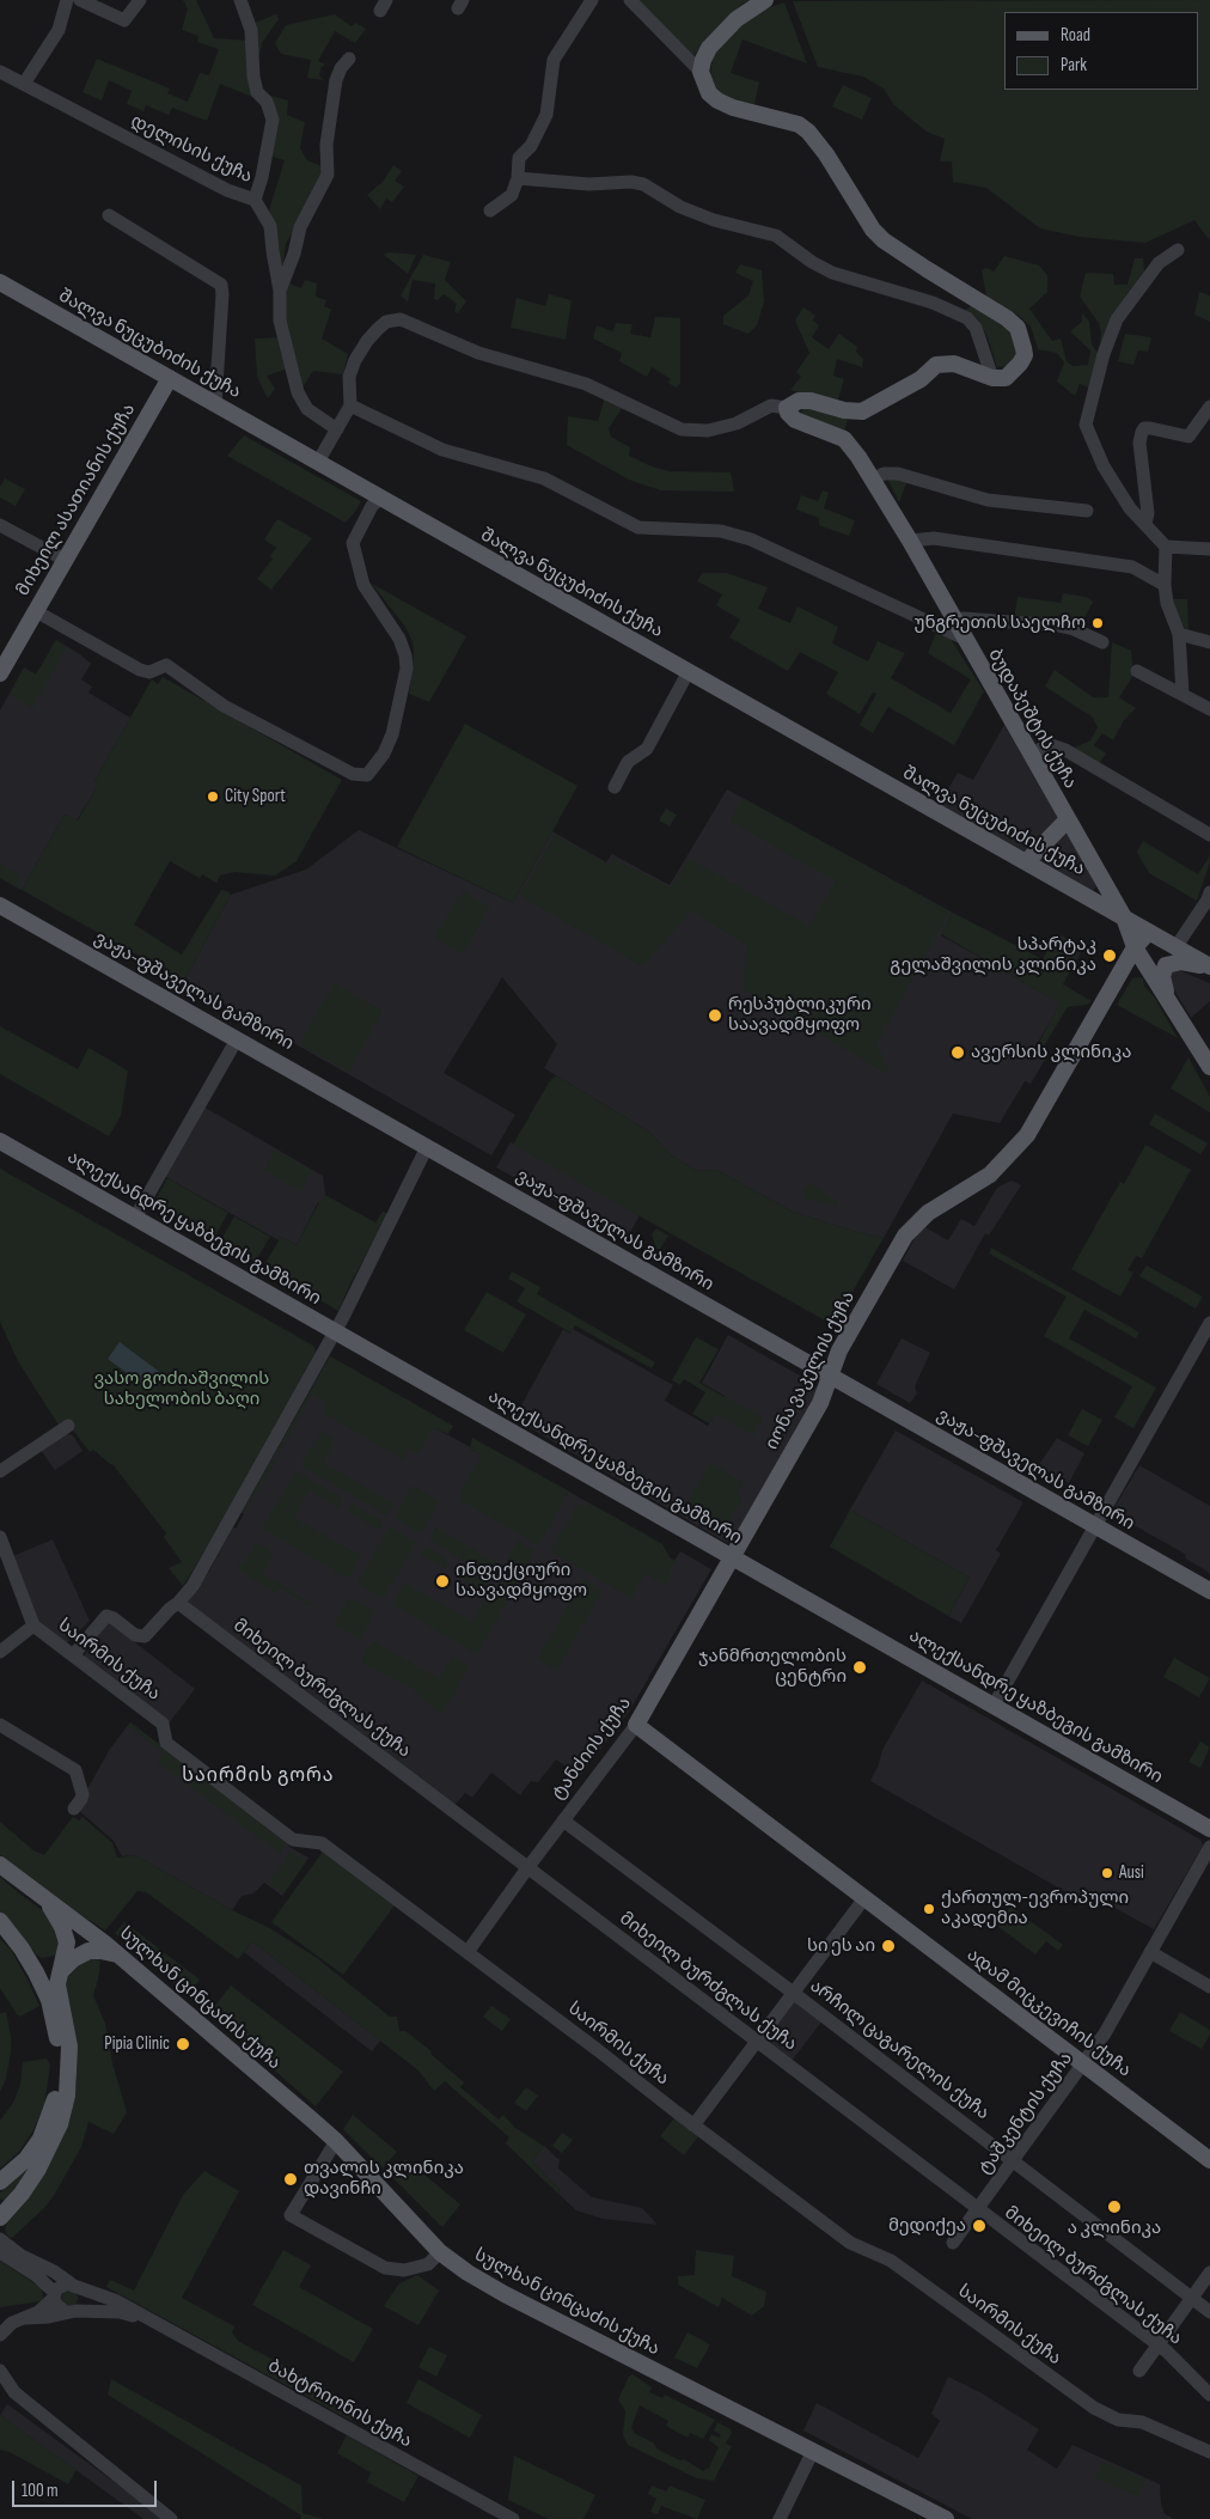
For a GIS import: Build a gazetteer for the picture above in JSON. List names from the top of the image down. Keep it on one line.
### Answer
{"streets":{"main road":["შალვა ნუცუბიძის ქუჩა","მიხეილ ასათიანის ქუჩა","ბუდაპეშტის ქუჩა","ვაჟა-ფშაველას გამზირი","ალექსანდრე ყაზბეგის გამზირი","იონა ვაკელის ქუჩა","ტანძიის ქუჩა","სულხან ცინცაძის ქუჩა","ადამ მიცკევიჩის ქუჩა"],"street":["დელისის ქუჩა","საირმის ქუჩა","მიხეილ ბურძგლას ქუჩა","არჩილ ცაგარელის ქუჩა","ტაშკენტის ქუჩა","ბახტრიონის ქუჩა"]},"crossings":[["შალვა ნუცუბიძის ქუჩა","მიხეილ ასათიანის ქუჩა"],["შალვა ნუცუბიძის ქუჩა","ბუდაპეშტის ქუჩა"],["შალვა ნუცუბიძის ქუჩა","იონა ვაკელის ქუჩა"],["ბუდაპეშტის ქუჩა","იონა ვაკელის ქუჩა"],["ვაჟა-ფშაველას გამზირი","იონა ვაკელის ქუჩა"],["ალექსანდრე ყაზბეგის გამზირი","იონა ვაკელის ქუჩა"],["ალექსანდრე ყაზბეგის გამზირი","ტანძიის ქუჩა"],["იონა ვაკელის ქუჩა","ტანძიის ქუჩა"],["საირმის ქუჩა","ტანძიის ქუჩა"],["მიხეილ ბურძგლას ქუჩა","ტანძიის ქუჩა"],["მიხეილ ბურძგლას ქუჩა","ტაშკენტის ქუჩა"],["ტანძიის ქუჩა","ადამ მიცკევიჩის ქუჩა"],["ტანძიის ქუჩა","არჩილ ცაგარელის ქუჩა"],["ადამ მიცკევიჩის ქუჩა","ტაშკენტის ქუჩა"],["არჩილ ცაგარელის ქუჩა","ტაშკენტის ქუჩა"]],"districts":["საირმის გორა"],"parks":["ვასო გოძიაშვილის სახელობის ბაღი"],"places":["უნგრეთის საელჩო","City Sport","სპარტაკ გელაშვილის კლინიკა","რესპუბლიკური საავადმყოფო","ავერსის კლინიკა","ინფექციური საავადმყოფო","ჯანმრთელობის ცენტრი","Ausi","ქართულ-ევროპული აკადემია","სი ეს აი","Pipia Clinic","თვალის კლინიკა დავინჩი","ა კლინიკა","მედიქეა"],"legend":["Road","Park"],"scale_bar":"100 m"}
